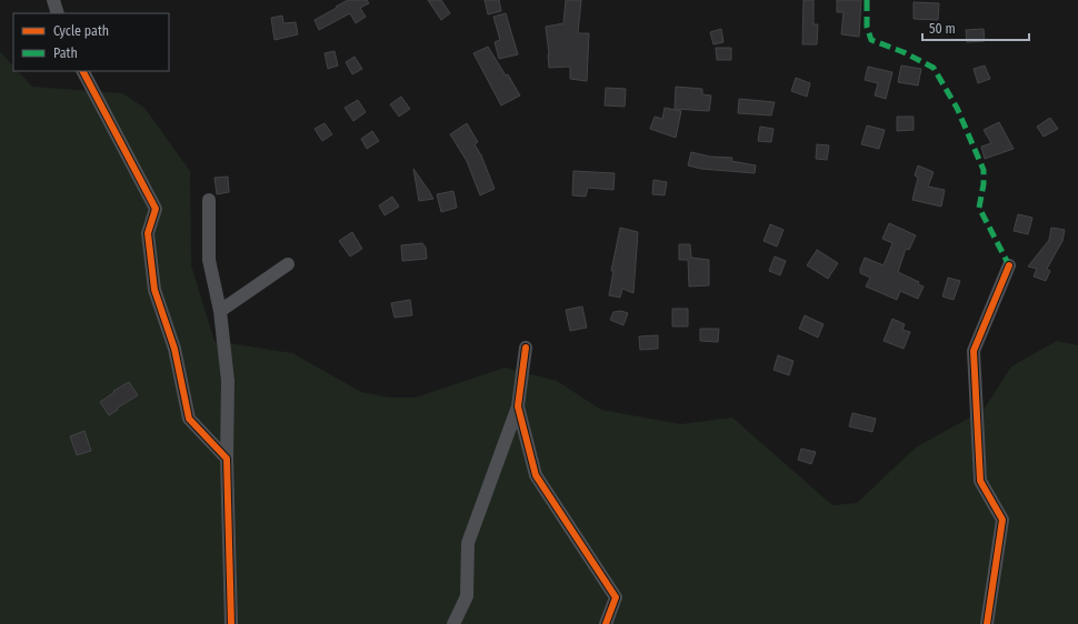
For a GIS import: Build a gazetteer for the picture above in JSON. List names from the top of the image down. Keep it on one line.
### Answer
{"legend":["Cycle path","Path"],"scale_bar":"50 m"}
